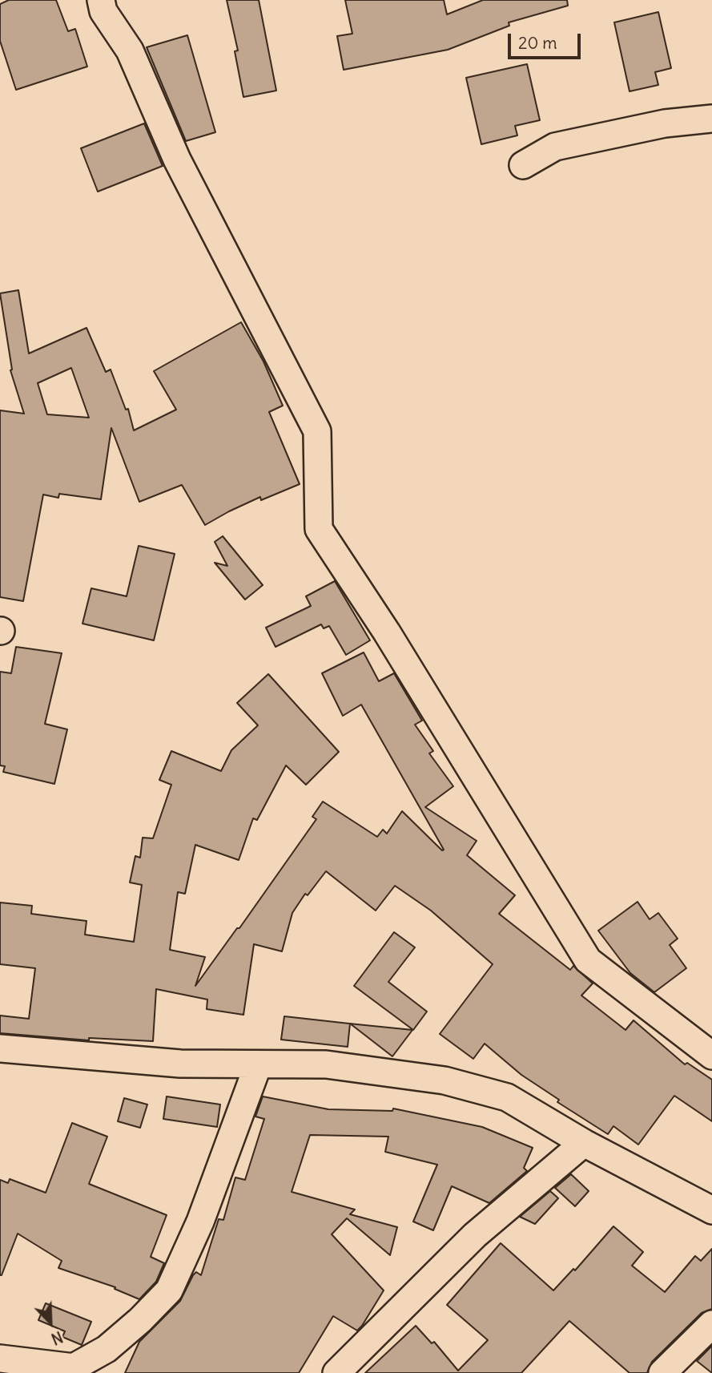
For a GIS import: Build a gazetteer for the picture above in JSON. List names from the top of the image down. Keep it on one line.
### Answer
{"scale_bar":"20 m","north":"bottom right"}
